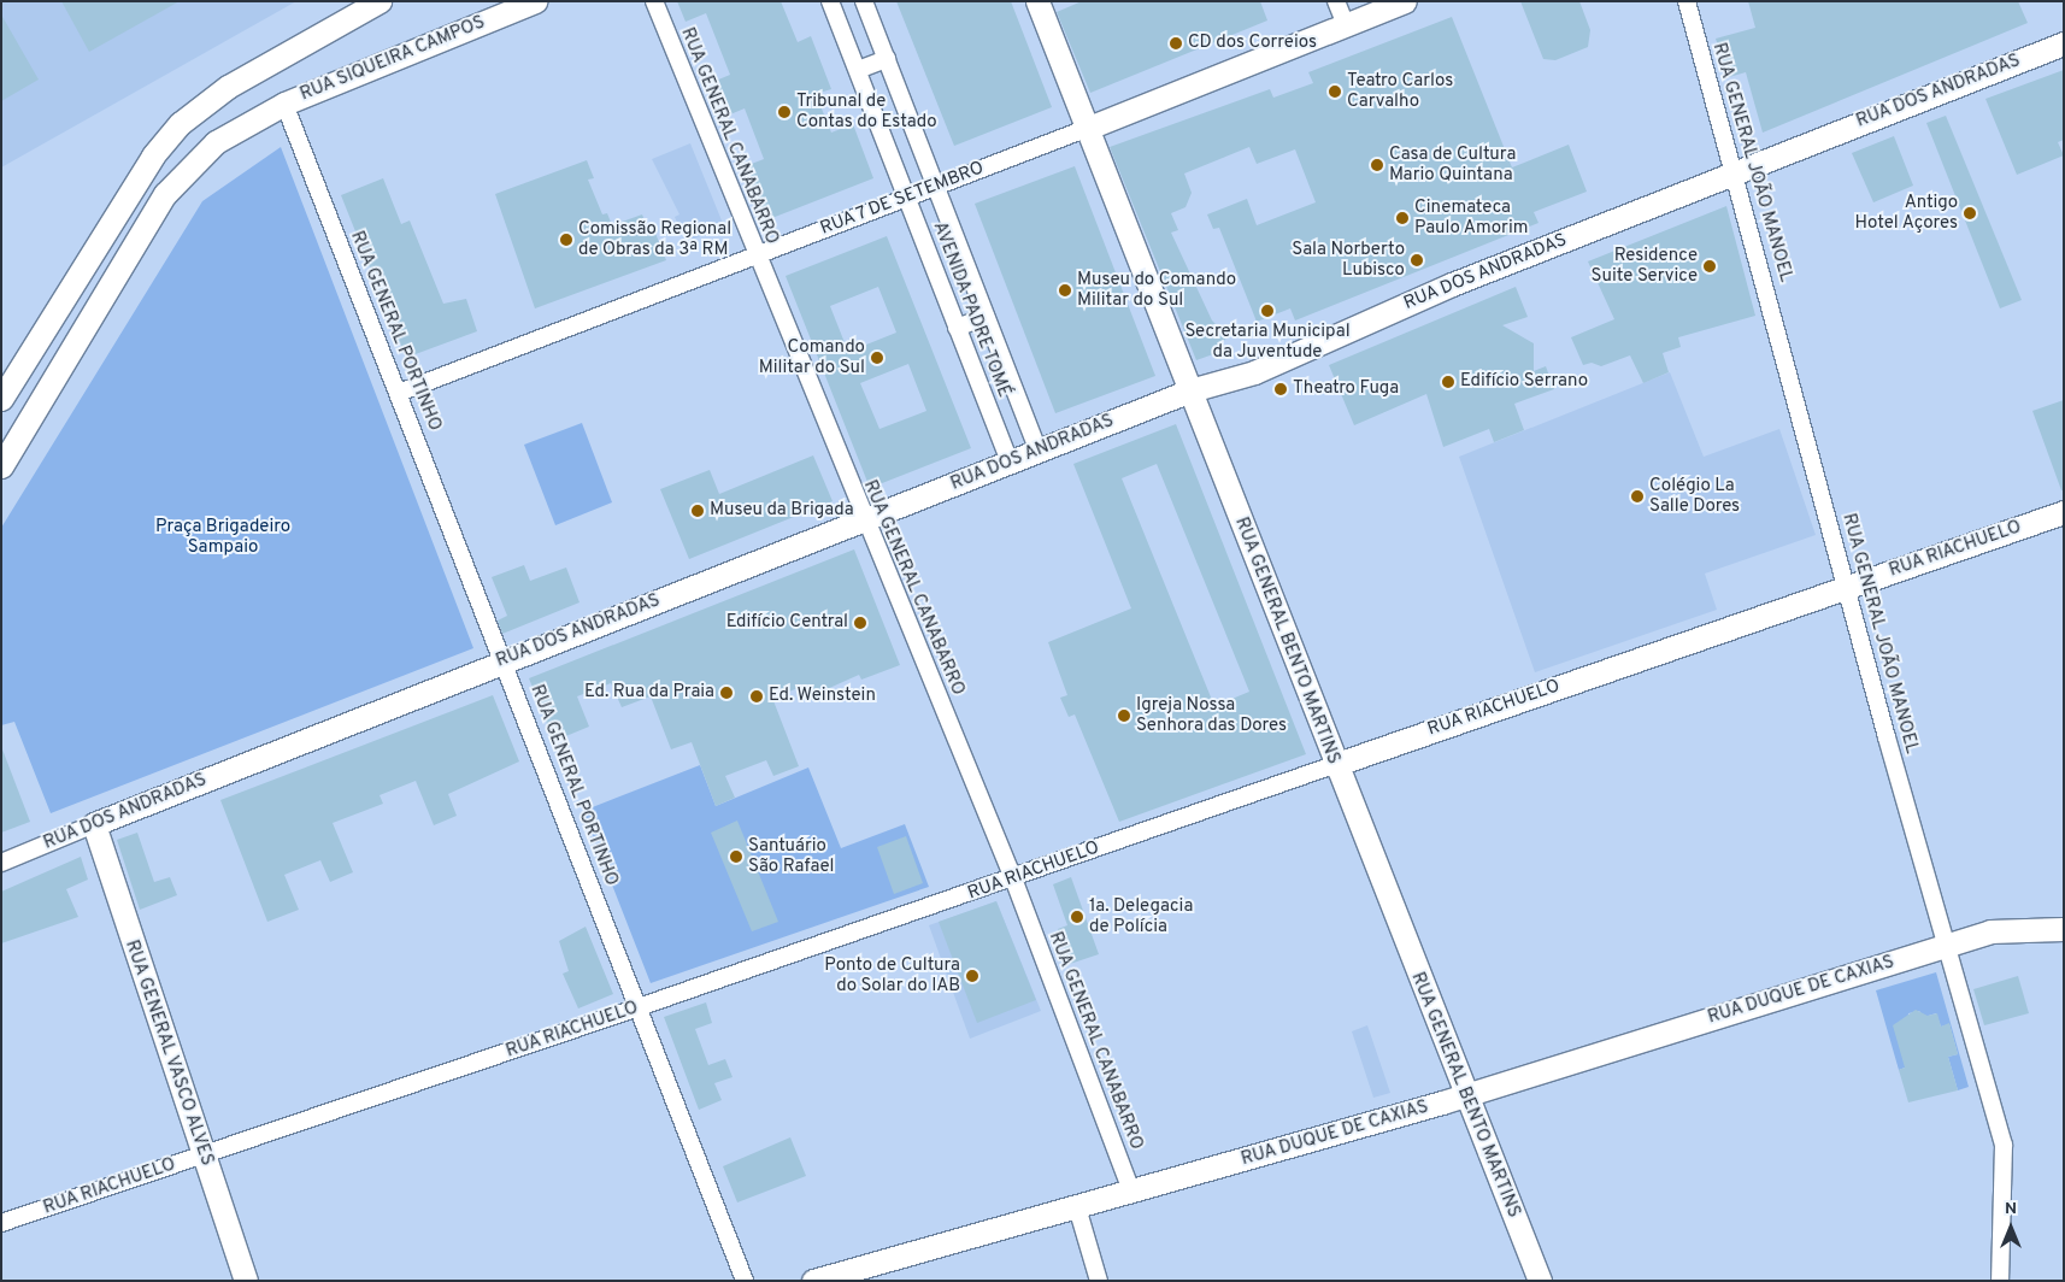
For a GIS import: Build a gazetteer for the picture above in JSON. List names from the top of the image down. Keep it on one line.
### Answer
{"streets":{"street":["RUA SIQUEIRA CAMPOS","RUA DOS ANDRADAS","RUA GENERAL CANABARRO","RUA GENERAL JOÃO MANOEL","RUA 7 DE SETEMBRO","AVENIDA PADRE TOMÉ","RUA GENERAL PORTINHO","RUA RIACHUELO","RUA GENERAL BENTO MARTINS","RUA DUQUE DE CAXIAS","RUA GENERAL VASCO ALVES"]},"crossings":[["RUA SIQUEIRA CAMPOS","RUA GENERAL PORTINHO"],["RUA DOS ANDRADAS","RUA GENERAL CANABARRO"],["RUA DOS ANDRADAS","RUA GENERAL JOÃO MANOEL"],["RUA DOS ANDRADAS","AVENIDA PADRE TOMÉ"],["RUA DOS ANDRADAS","RUA GENERAL PORTINHO"],["RUA DOS ANDRADAS","RUA GENERAL BENTO MARTINS"],["RUA DOS ANDRADAS","RUA GENERAL VASCO ALVES"],["RUA GENERAL CANABARRO","RUA 7 DE SETEMBRO"],["RUA GENERAL CANABARRO","RUA RIACHUELO"],["RUA GENERAL CANABARRO","RUA DUQUE DE CAXIAS"],["RUA GENERAL JOÃO MANOEL","RUA RIACHUELO"],["RUA GENERAL JOÃO MANOEL","RUA DUQUE DE CAXIAS"],["RUA 7 DE SETEMBRO","AVENIDA PADRE TOMÉ"],["RUA 7 DE SETEMBRO","RUA GENERAL PORTINHO"],["RUA 7 DE SETEMBRO","RUA GENERAL BENTO MARTINS"],["RUA GENERAL PORTINHO","RUA RIACHUELO"],["RUA RIACHUELO","RUA GENERAL BENTO MARTINS"],["RUA RIACHUELO","RUA GENERAL VASCO ALVES"],["RUA GENERAL BENTO MARTINS","RUA DUQUE DE CAXIAS"]],"parks":["Praça Brigadeiro Sampaio"],"places":["CD dos Correios","Teatro Carlos Carvalho","Tribunal de Contas do Estado","Casa de Cultura Mario Quintana","Antigo Hotel Açores","Cinemateca Paulo Amorim","Comissão Regional de Obras da 3ª RM","Sala Norberto Lubisco","Residence Suite Service","Museu do Comando Militar do Sul","Secretaria Municipal da Juventude","Comando Militar do Sul","Edifício Serrano","Theatro Fuga","Colégio La Salle Dores","Museu da Brigada","Edifício Central","Ed. Rua da Praia","Ed. Weinstein","Igreja Nossa Senhora das Dores","Santuário São Rafael","1a. Delegacia de Polícia","Ponto de Cultura do Solar do IAB"],"north":"top"}
